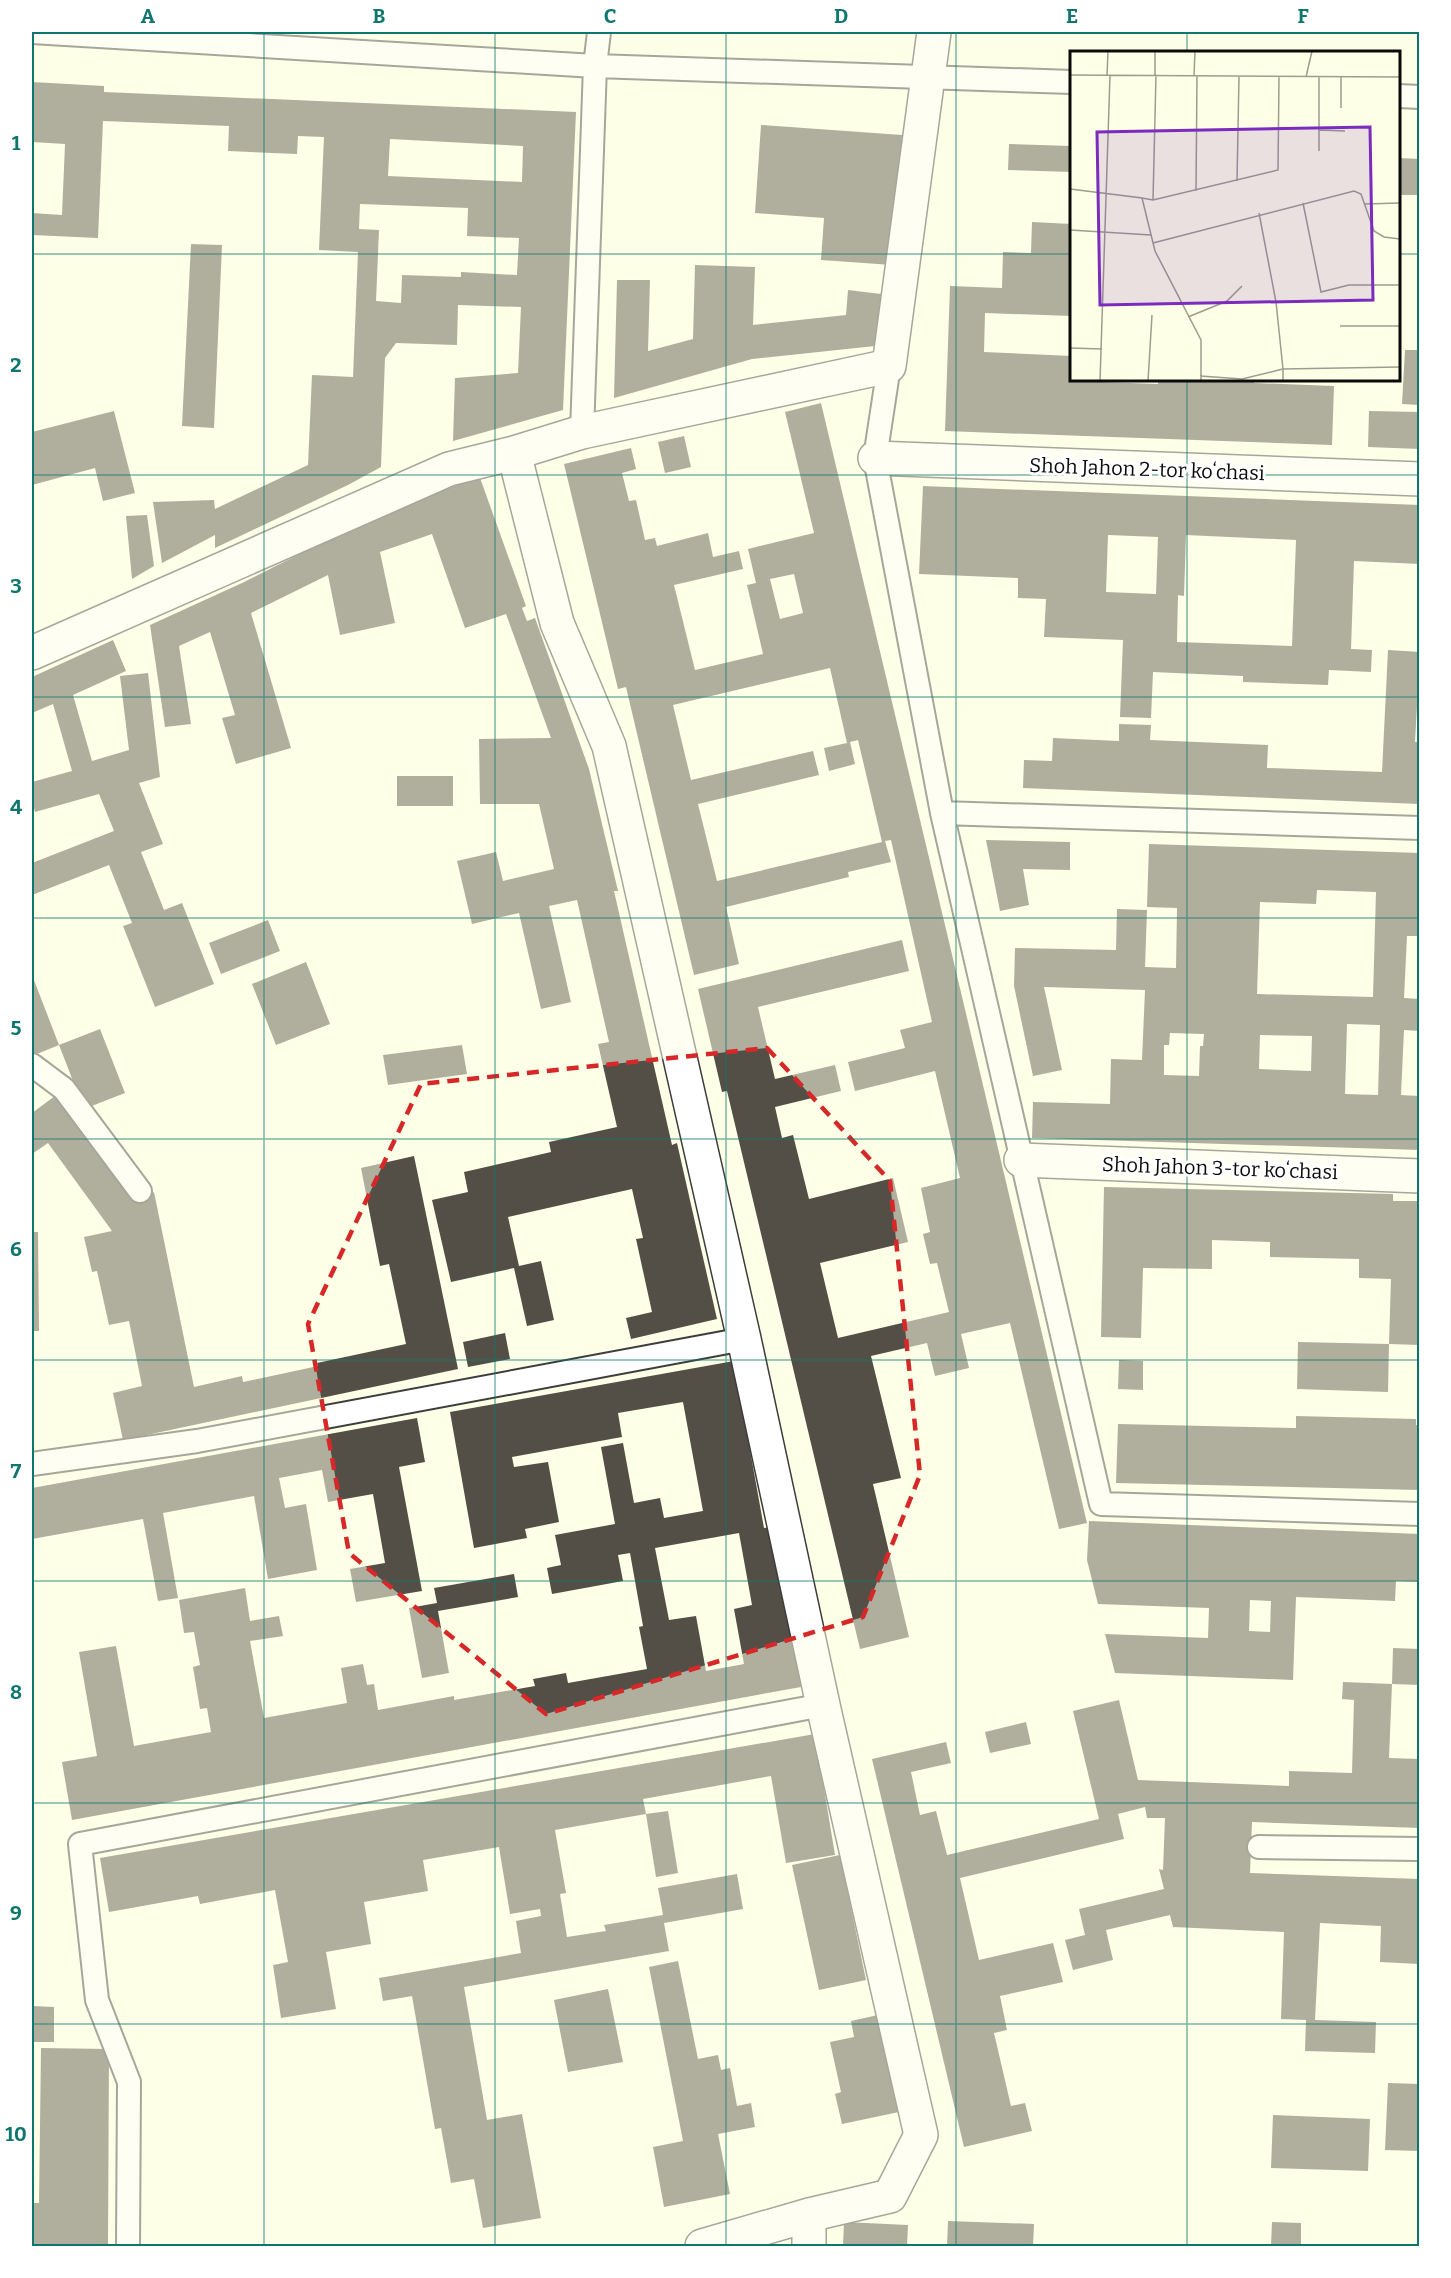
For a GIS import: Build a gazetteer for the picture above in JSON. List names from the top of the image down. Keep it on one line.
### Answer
{"streets":{"street":["Shoh Jahon 2-tor koʻchasi","Shoh Jahon 3-tor koʻchasi"]},"grid":{"columns":["A","B","C","D","E","F"],"rows":["1","2","3","4","5","6","7","8","9","10"]}}
